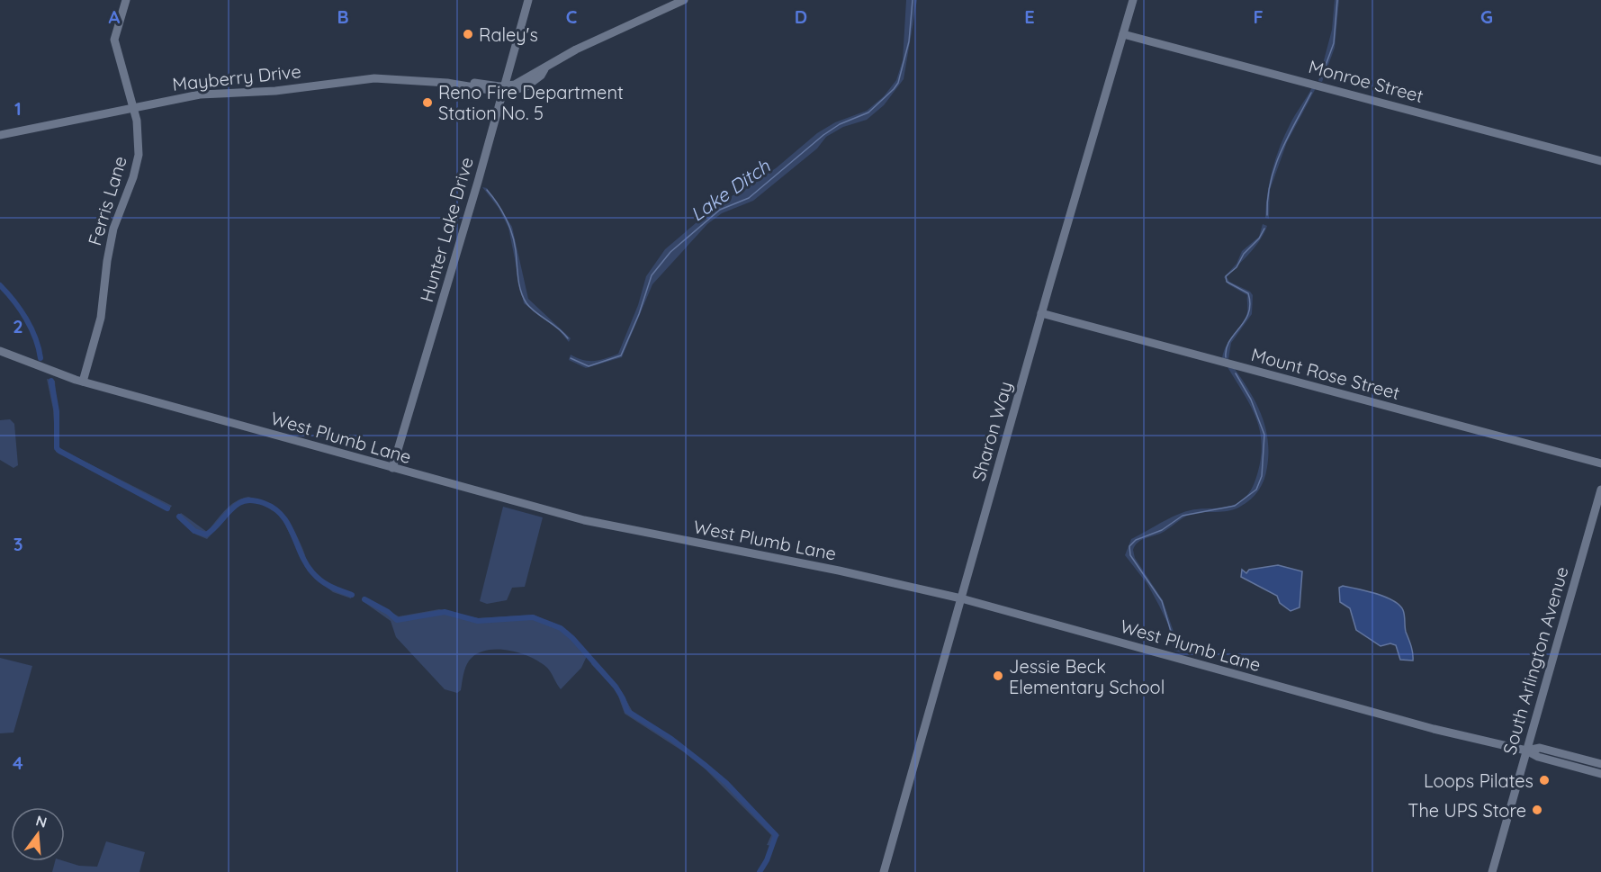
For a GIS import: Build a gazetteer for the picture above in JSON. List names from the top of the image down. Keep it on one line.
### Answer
{"streets":{"street":["Mayberry Drive","Monroe Street","Ferris Lane","Hunter Lake Drive","Mount Rose Street","Sharon Way","West Plumb Lane","South Arlington Avenue"]},"crossings":[["Mayberry Drive","Ferris Lane"],["Mayberry Drive","Hunter Lake Drive"],["Monroe Street","Sharon Way"],["Ferris Lane","West Plumb Lane"],["Hunter Lake Drive","West Plumb Lane"],["Mount Rose Street","Sharon Way"],["Sharon Way","West Plumb Lane"],["West Plumb Lane","South Arlington Avenue"]],"water":["Lake Ditch"],"places":["Raley's","Reno Fire Department Station No. 5","Jessie Beck Elementary School","Loops Pilates","The UPS Store"],"north":"top","grid":{"columns":["A","B","C","D","E","F","G"],"rows":["1","2","3","4"]}}
